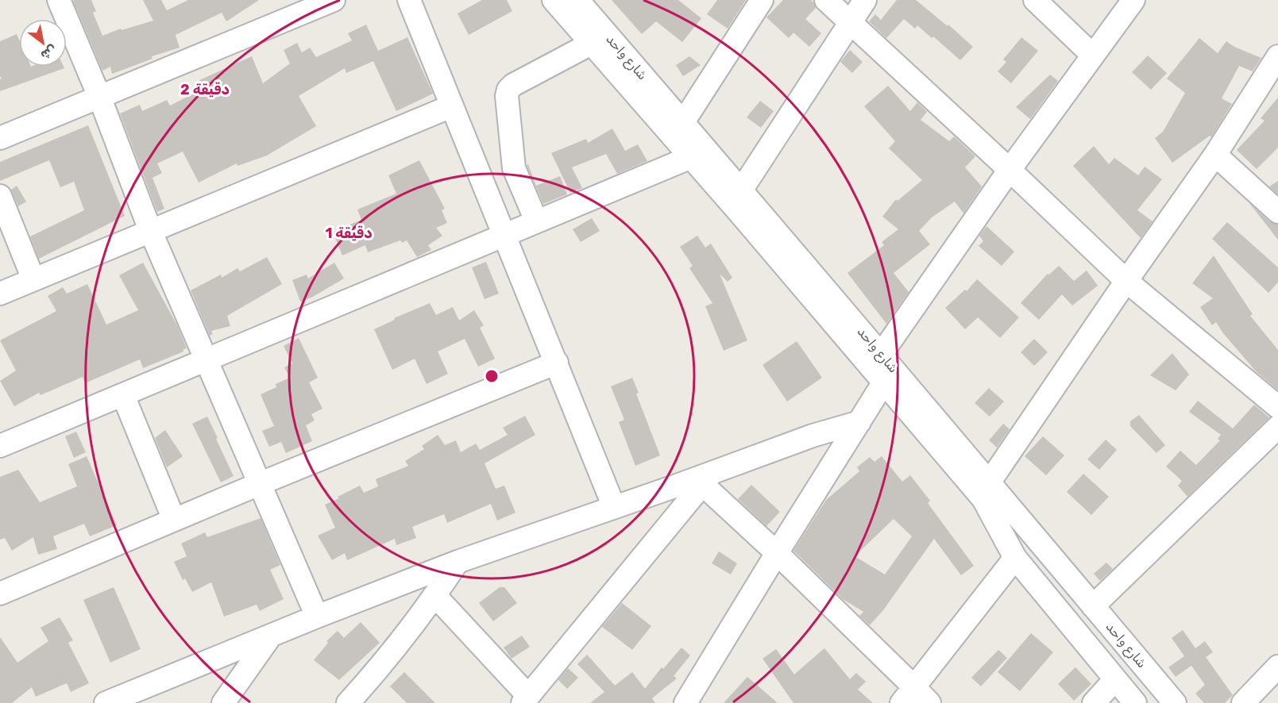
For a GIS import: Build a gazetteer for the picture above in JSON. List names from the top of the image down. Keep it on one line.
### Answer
{"streets":{"street":["شارع واحد"]},"north":"bottom right","rings":["2 دقيقة","1 دقيقة"]}
